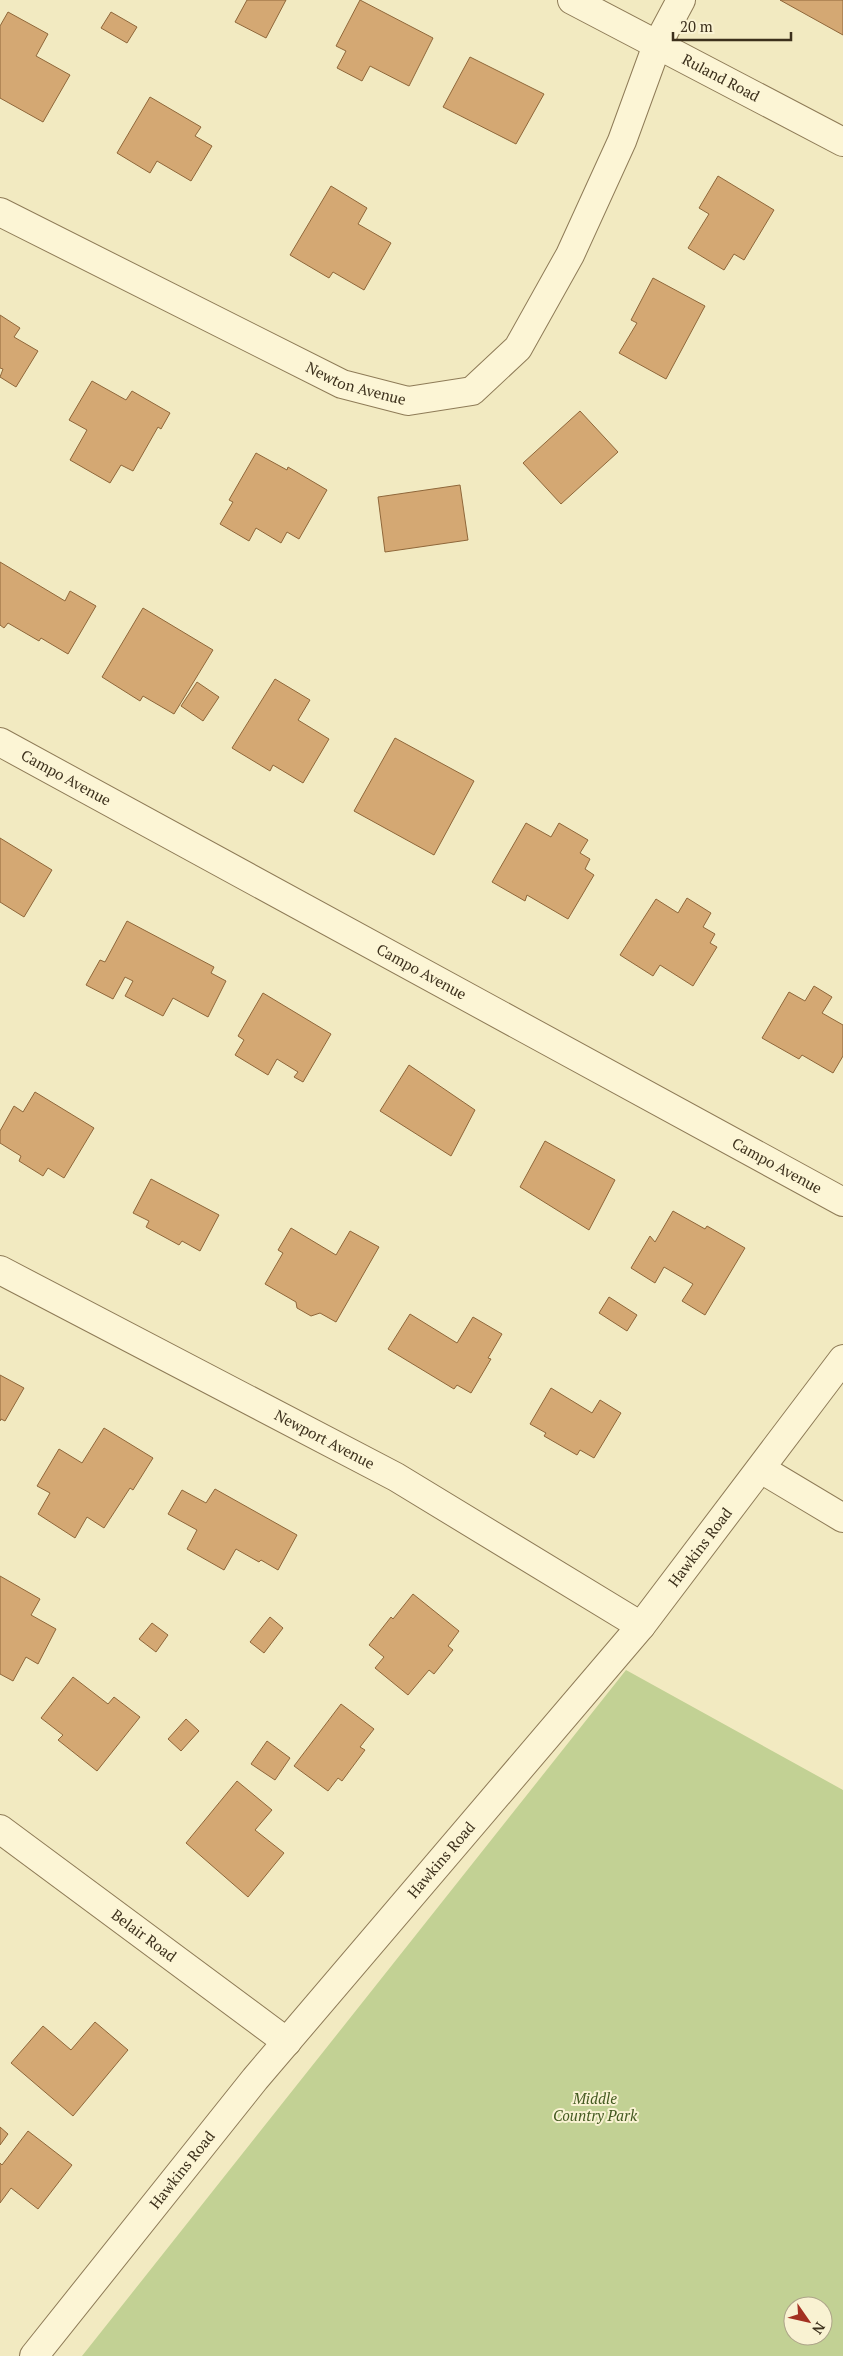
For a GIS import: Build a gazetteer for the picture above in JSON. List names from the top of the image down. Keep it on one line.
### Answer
{"streets":{"street":["Ruland Road","Newton Avenue","Campo Avenue","Newport Avenue","Hawkins Road","Belair Road"]},"crossings":[["Ruland Road","Newton Avenue"],["Newport Avenue","Hawkins Road"],["Hawkins Road","Belair Road"]],"parks":["Middle Country Park"],"scale_bar":"20 m","north":"bottom right"}
